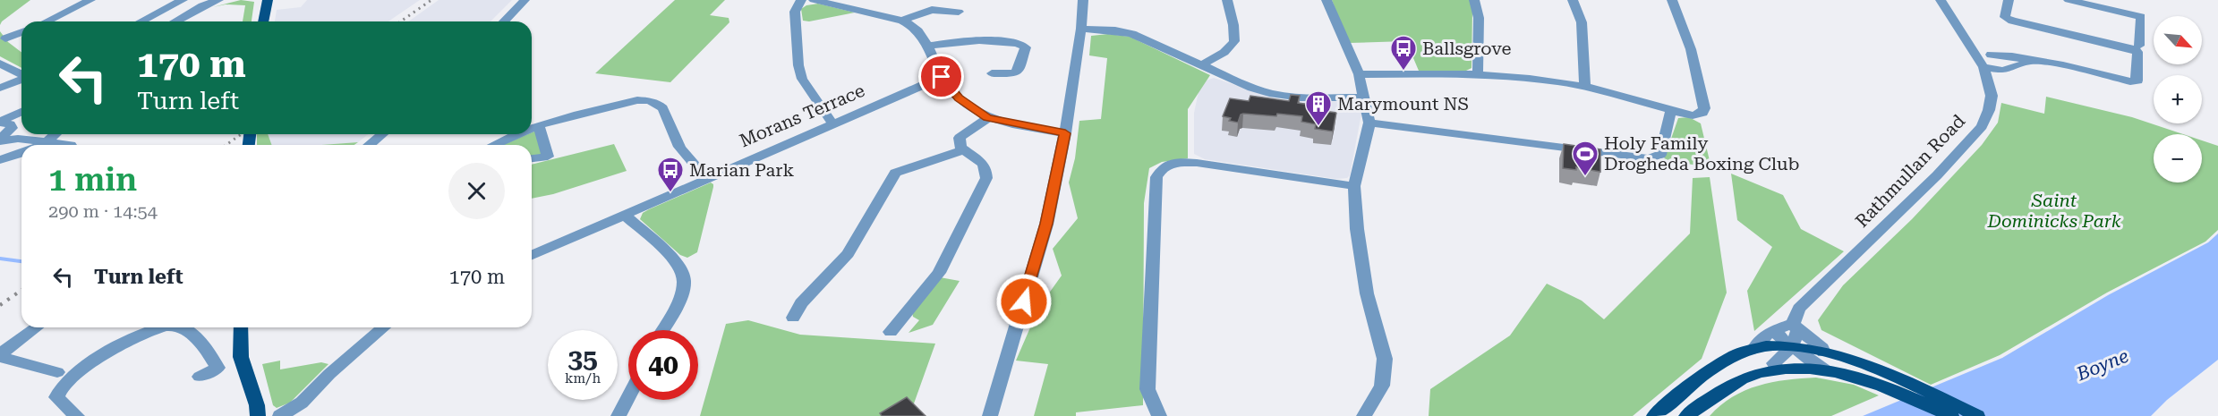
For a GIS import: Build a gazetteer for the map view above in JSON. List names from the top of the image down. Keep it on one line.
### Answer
{"streets":{"street":["Morans Terrace","Rathmullan Road"]},"water":["Boyne"],"parks":["Saint Dominicks Park"],"places":{"bus stop":["Ballsgrove","Marian Park"],"building":["Marymount NS"],"sports":["Holy Family Drogheda Boxing Club"]},"north":"bottom right","page":{"map_buttons":["+","−"],"turn":["170 m","Turn left"],"heading":["1 min","290 m · 14:54"],"list":[{"name":"Turn left","value":"170 m"}],"speed":"35 km/h","limit":"40"}}
